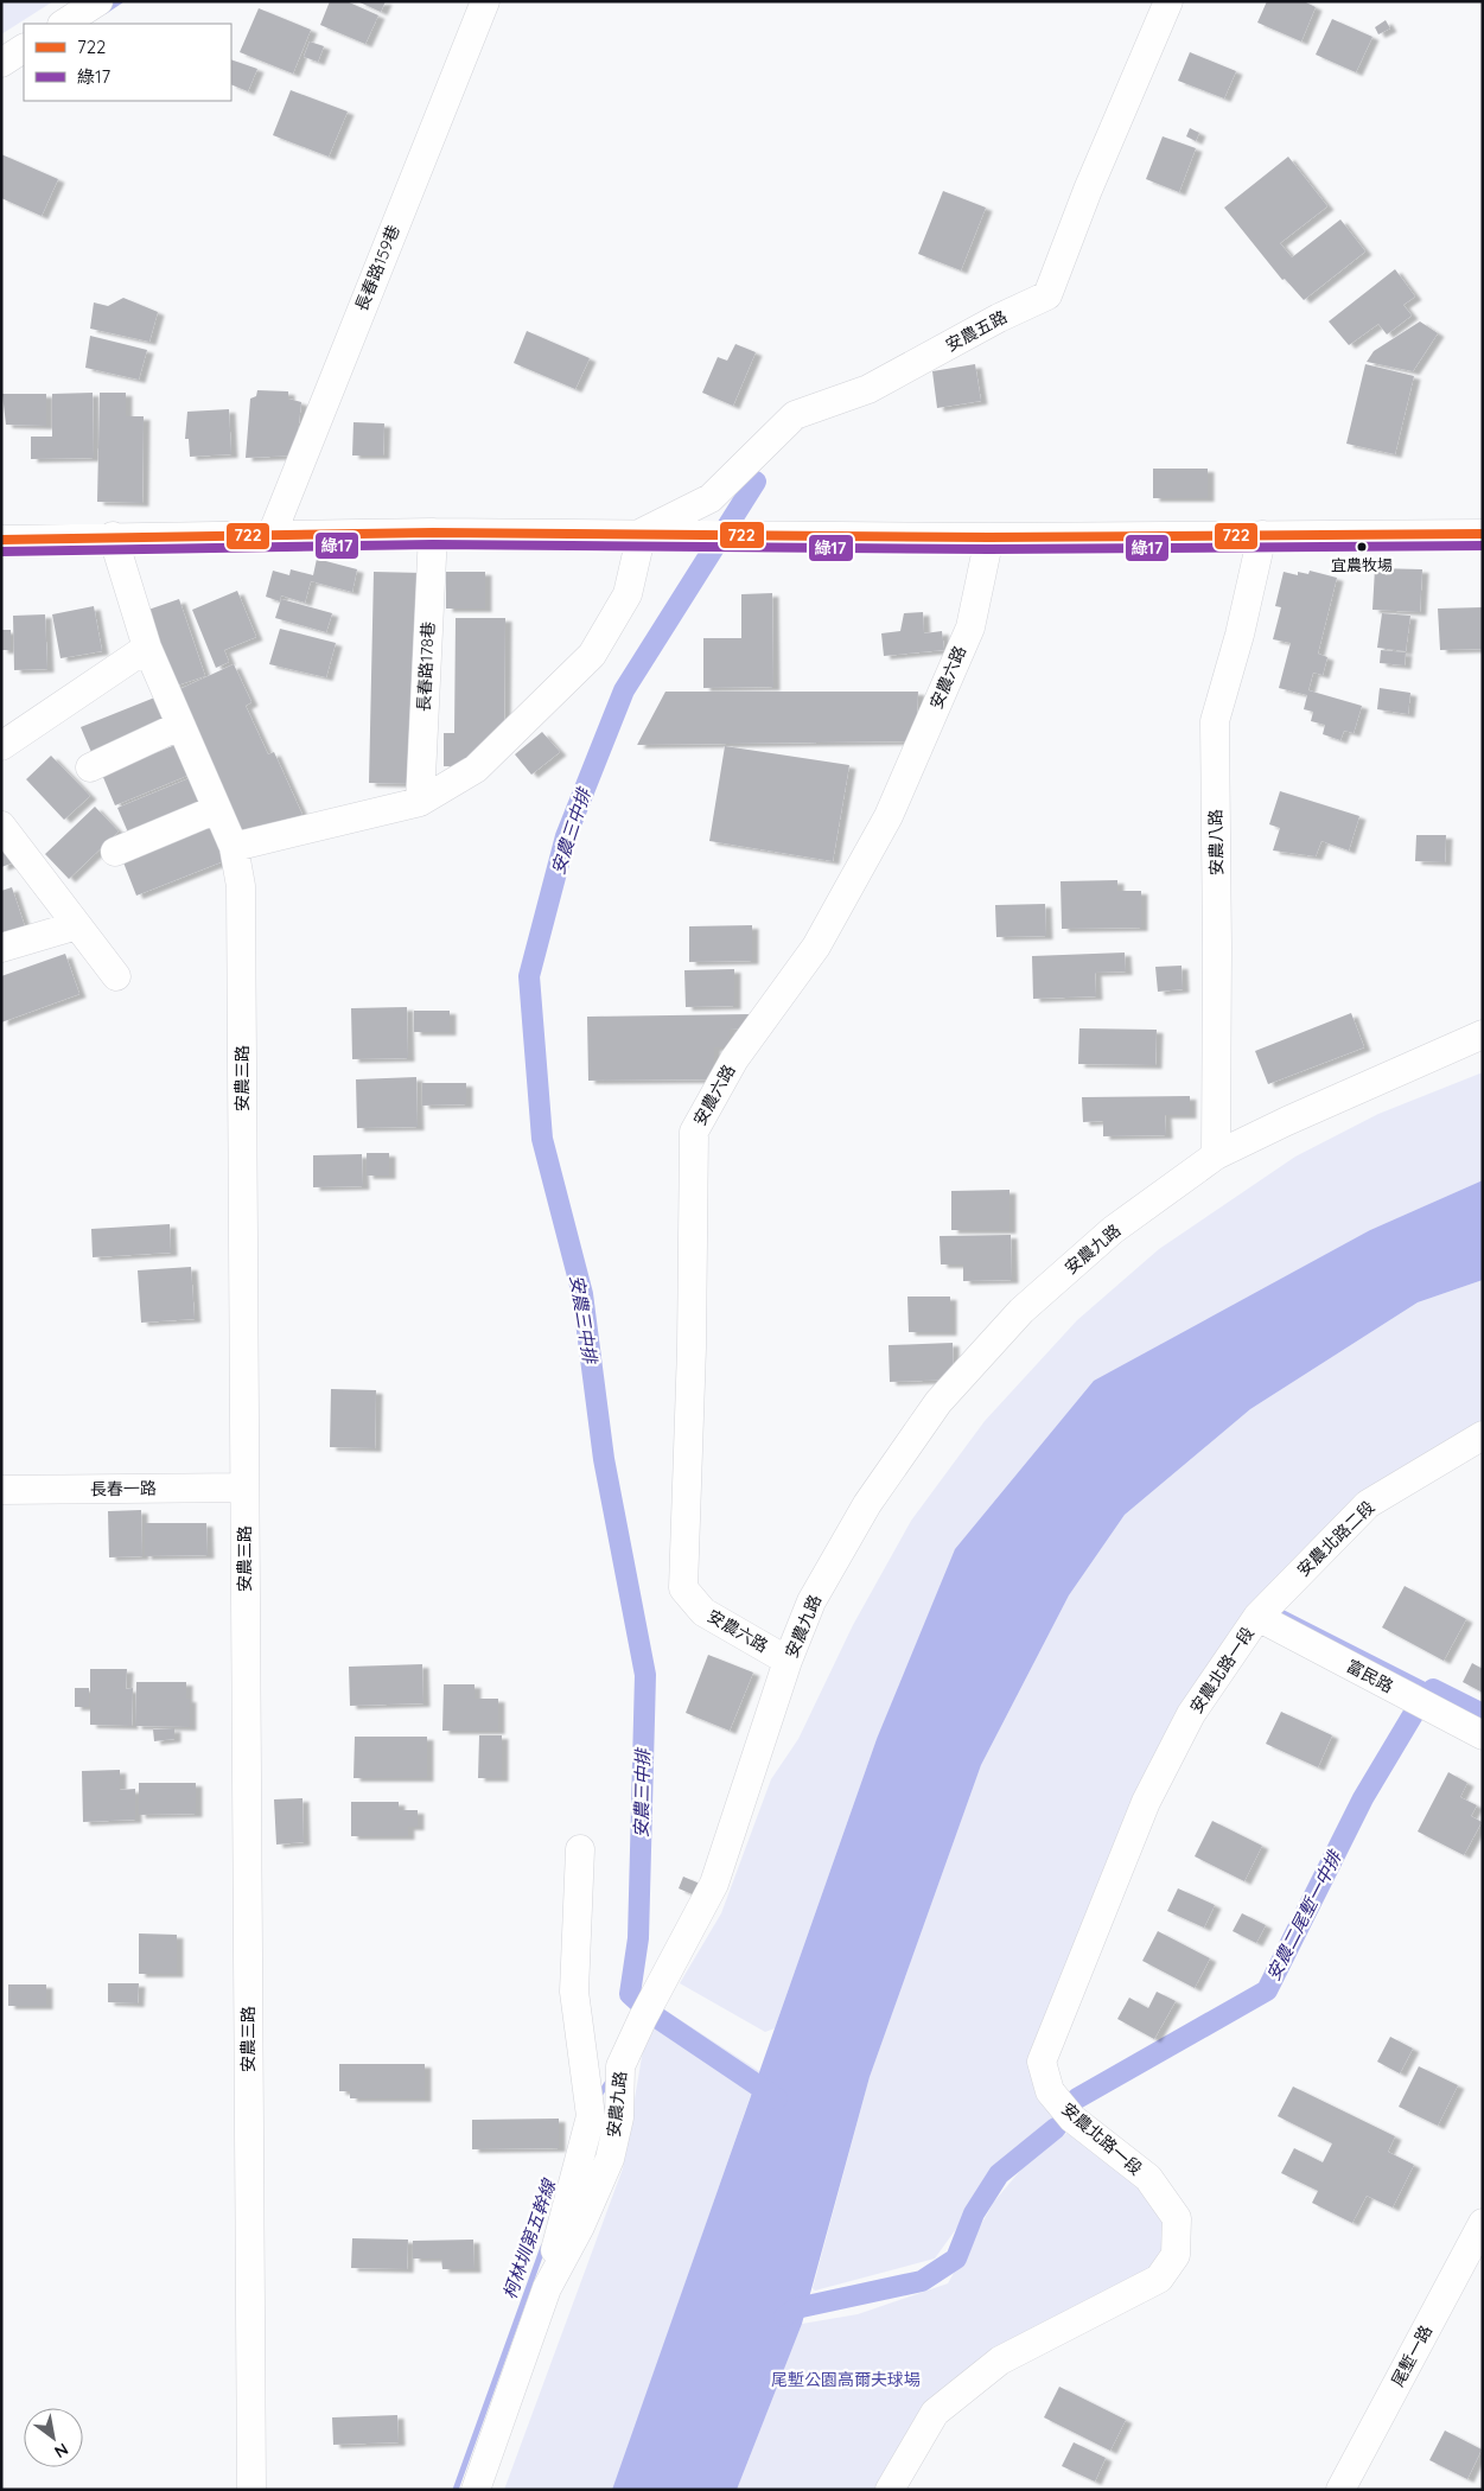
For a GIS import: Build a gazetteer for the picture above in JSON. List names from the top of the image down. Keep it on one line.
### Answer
{"streets":{"street":["長春路159巷","安農五路","長春路178巷","安農六路","安農八路","安農三路","安農九路","長春一路","安農北路二段","安農北路一段","富民路","尾塹一路"]},"crossings":[["安農六路","安農九路"],["安農八路","安農九路"],["安農三路","長春一路"],["安農北路二段","安農北路一段"],["安農北路二段","富民路"],["安農北路一段","富民路"]],"water":["安農三中排","安農二尾塹一中排","柯林圳第五幹線"],"parks":["尾塹公園高爾夫球場"],"places":["宜農牧場"],"lines":["transit line 722","transit line 綠17"],"legend":["722","綠17"],"north":"bottom right"}
